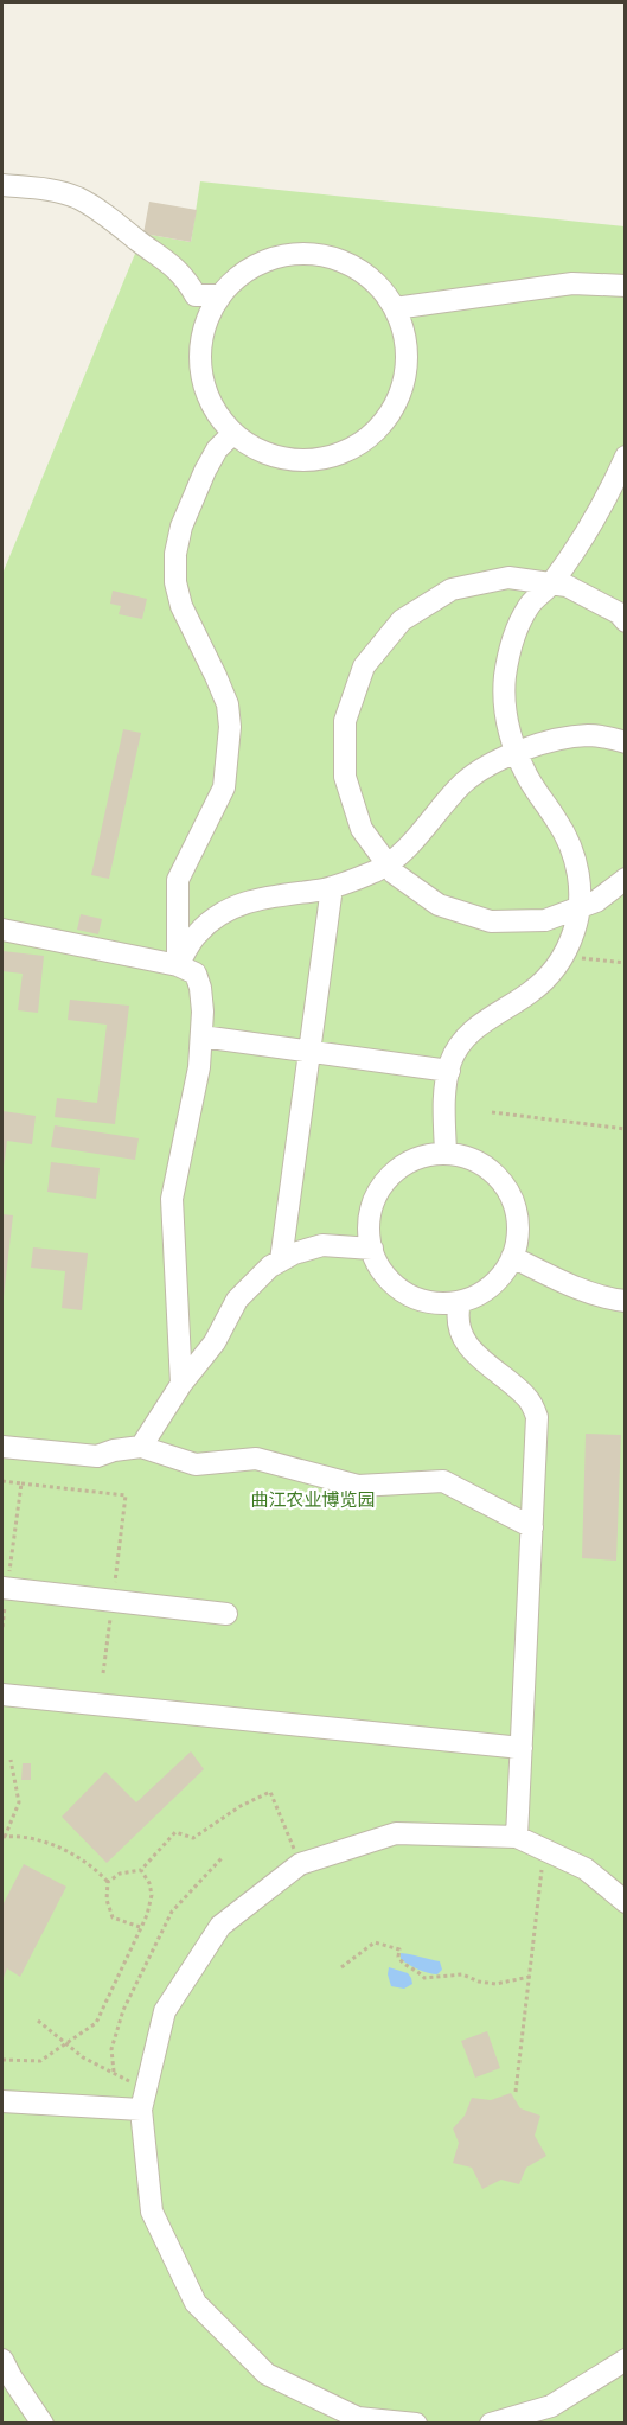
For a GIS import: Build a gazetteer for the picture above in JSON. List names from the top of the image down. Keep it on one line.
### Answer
{"parks":["曲江农业博览园"]}
